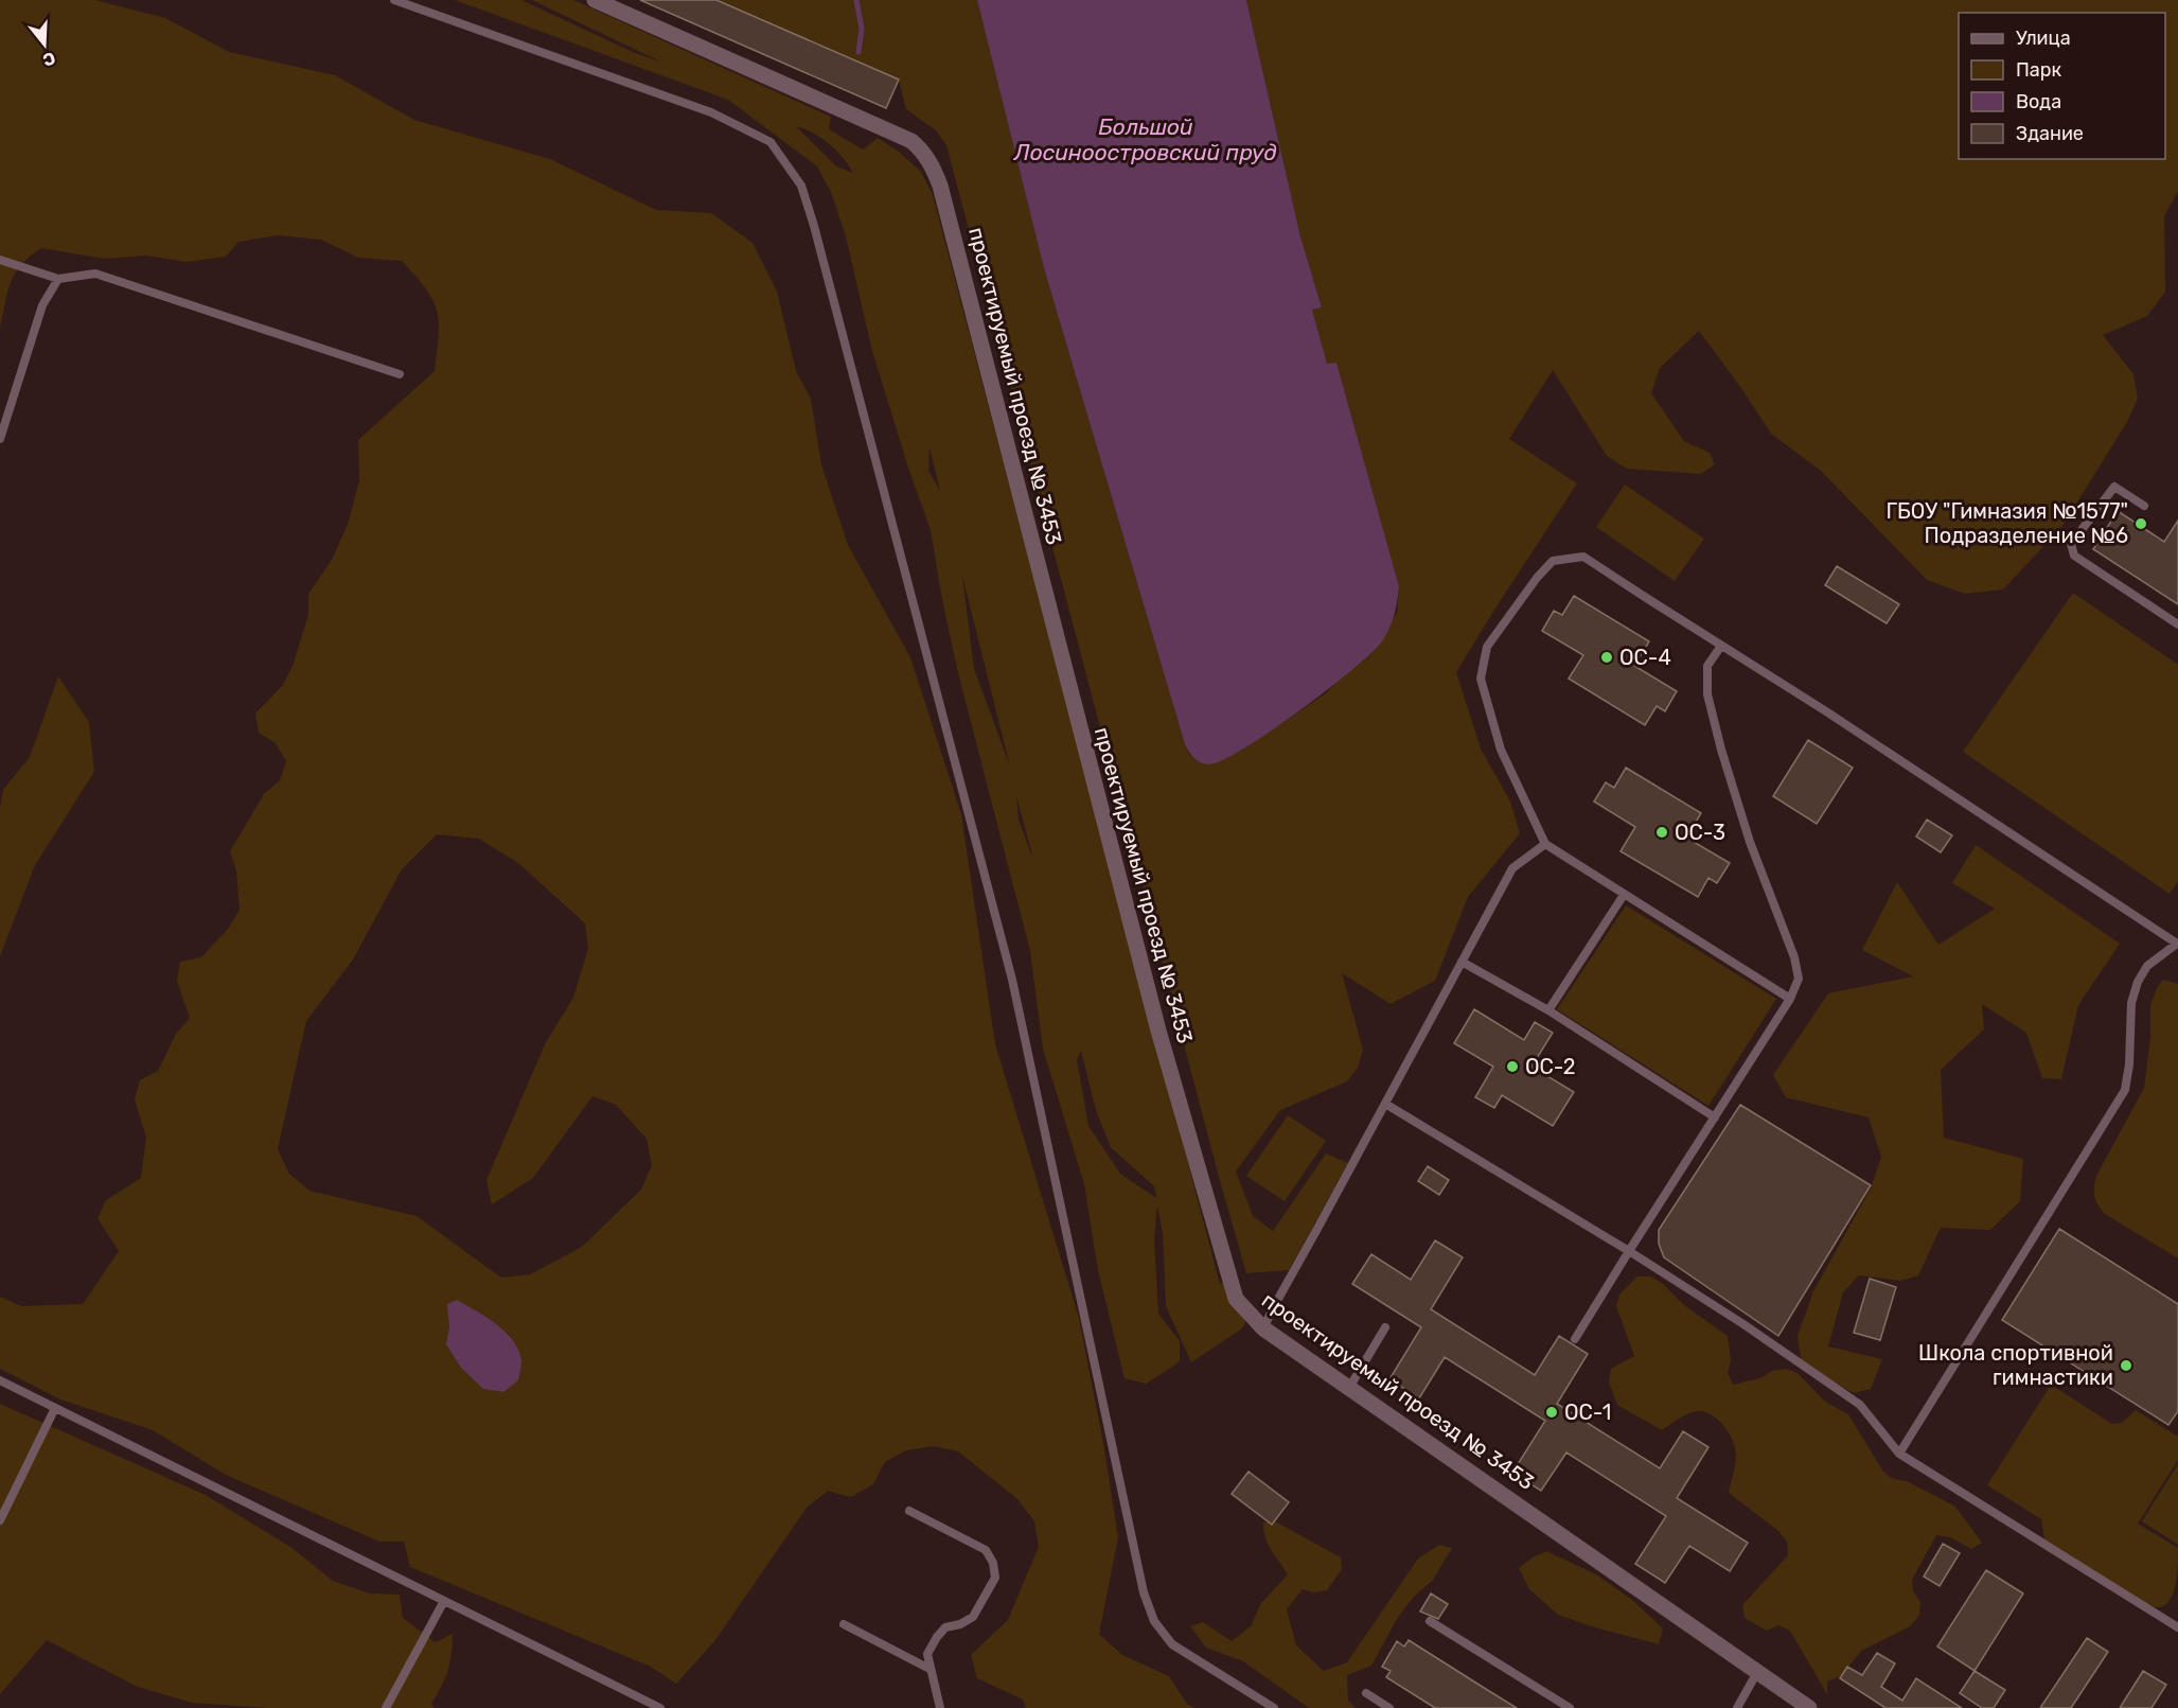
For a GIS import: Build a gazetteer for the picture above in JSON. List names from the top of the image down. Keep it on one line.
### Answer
{"streets":{"street":["проектируемый проезд № 3453"]},"water":["Большой Лосиноостровский пруд"],"places":["ГБОУ \"Гимназия №1577\" Подразделение №6","ОС-4","ОС-3","ОС-2","Школа спортивной гимнастики","ОС-1"],"legend":["Улица","Парк","Вода","Здание"],"north":"bottom"}
